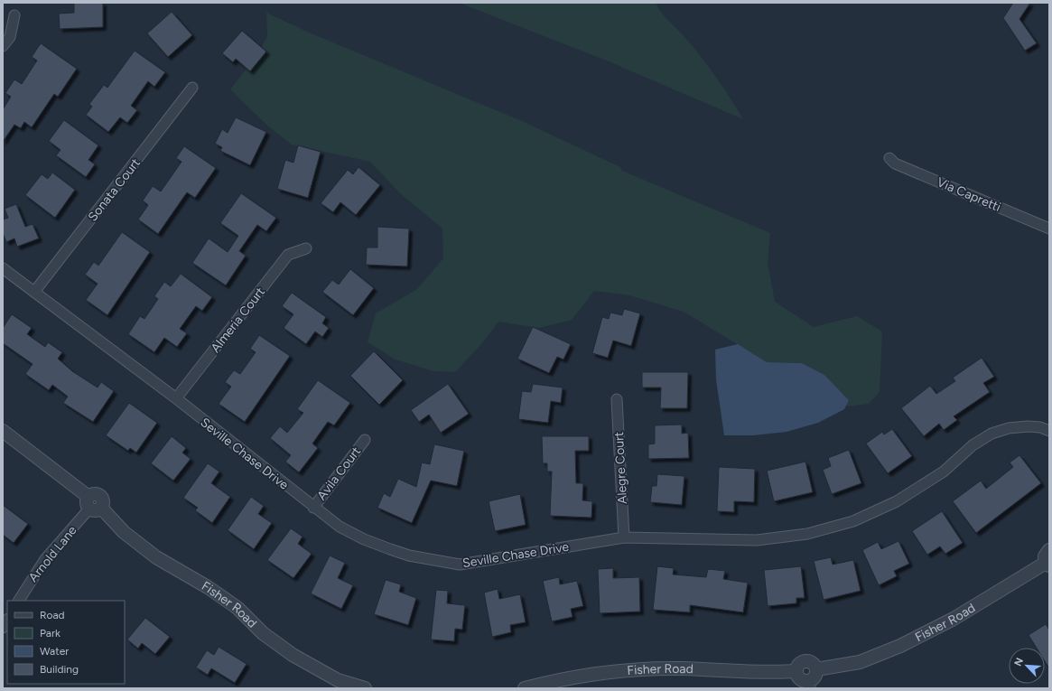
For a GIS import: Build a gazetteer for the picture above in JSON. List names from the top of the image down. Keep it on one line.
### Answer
{"streets":{"street":["Sonata Court","Via Capretti","Almeria Court","Seville Chase Drive","Alegre Court","Avila Court","Arnold Lane","Fisher Road"]},"crossings":[["Sonata Court","Seville Chase Drive"],["Almeria Court","Seville Chase Drive"],["Seville Chase Drive","Alegre Court"],["Seville Chase Drive","Avila Court"],["Arnold Lane","Fisher Road"]],"legend":["Road","Park","Water","Building"],"north":"top left"}
